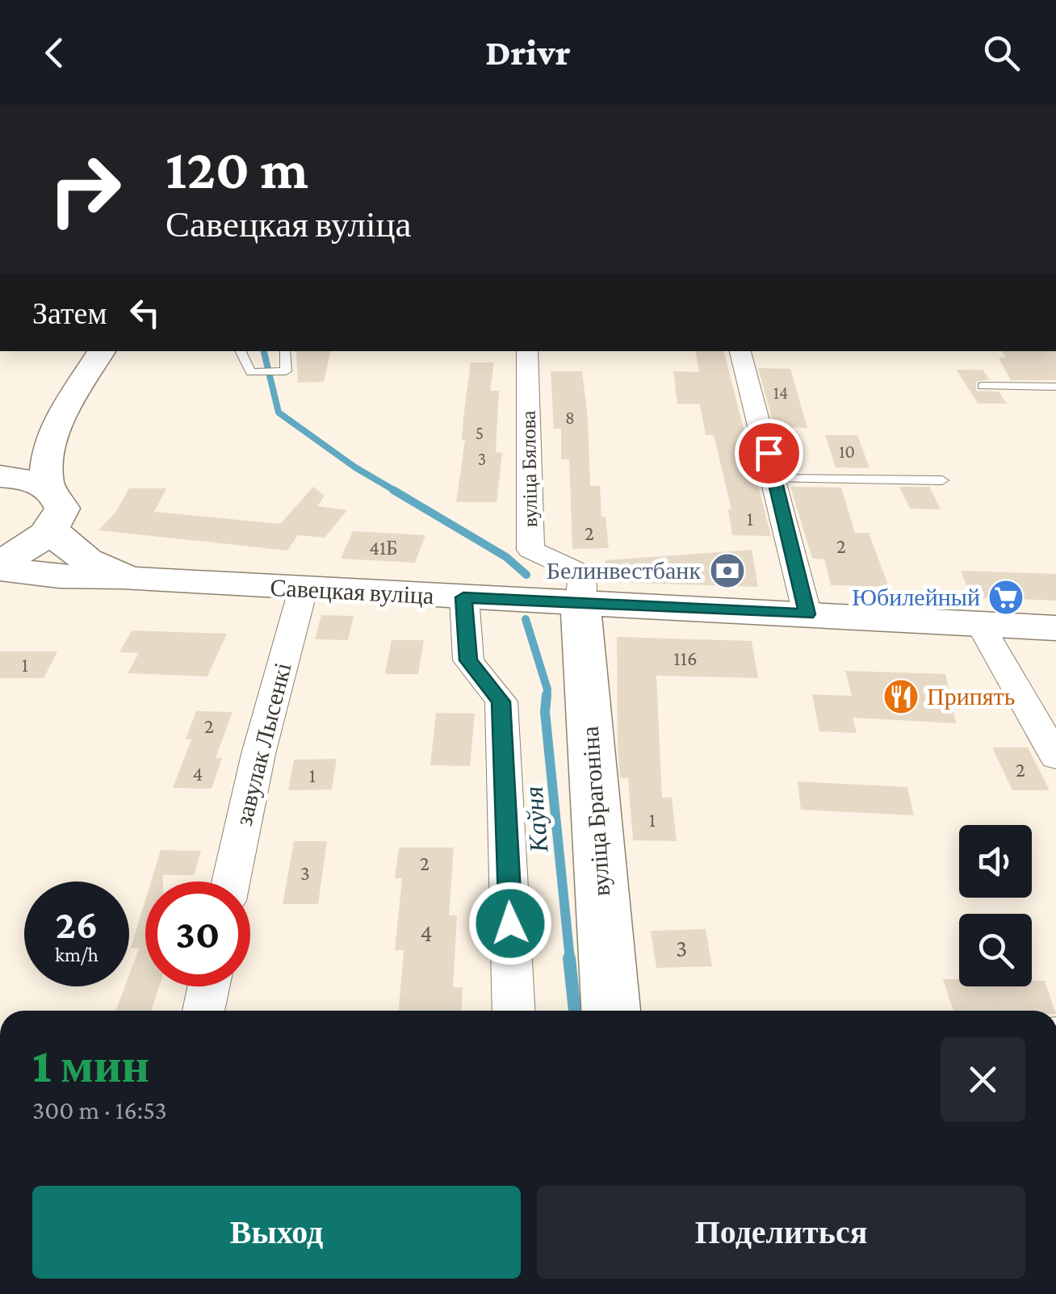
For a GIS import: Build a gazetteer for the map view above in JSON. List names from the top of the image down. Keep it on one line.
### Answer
{"streets":{"main road":["Савецкая вуліца","вуліца Брагоніна"],"street":["вуліца Бялова","завулак Лысенкі"]},"crossings":[["вуліца Бялова","Савецкая вуліца"],["вуліца Бялова","вуліца Брагоніна"],["Савецкая вуліца","завулак Лысенкі"],["Савецкая вуліца","вуліца Брагоніна"]],"water":["Каўня"],"places":{"bank":["Белинвестбанк"],"supermarket":["Юбилейный"],"restaurant":["Припять"]},"house_numbers":["14","8","5","10","3","1","2","2","41Б","116","1","2","2","4","1","1","2","3","4","3"],"page":{"header":"Drivr","turn":["120 m","Савецкая вуліца"],"then":"Затем","speed":"26 km/h","limit":"30","heading":["1 мин","300 m · 16:53"],"buttons":["Выход","Поделиться"]}}
